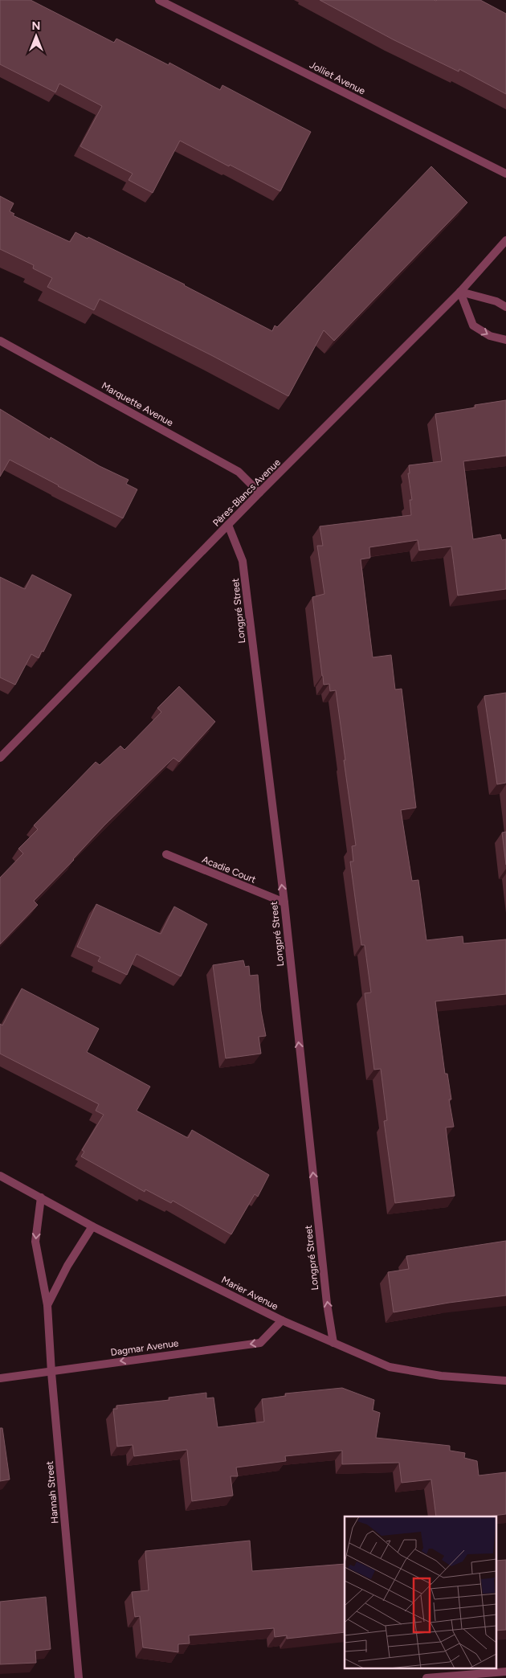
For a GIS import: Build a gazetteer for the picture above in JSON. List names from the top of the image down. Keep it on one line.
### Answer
{"streets":{"street":["Jolliet Avenue","Marquette Avenue","Pères-Blancs Avenue","Longpré Street","Acadie Court","Marier Avenue","Dagmar Avenue","Hannah Street"]},"crossings":[["Marquette Avenue","Pères-Blancs Avenue"],["Pères-Blancs Avenue","Longpré Street"],["Longpré Street","Acadie Court"],["Longpré Street","Marier Avenue"],["Marier Avenue","Dagmar Avenue"],["Marier Avenue","Hannah Street"],["Dagmar Avenue","Hannah Street"]],"one_way":["Longpré Street","Dagmar Avenue"],"north":"top"}
